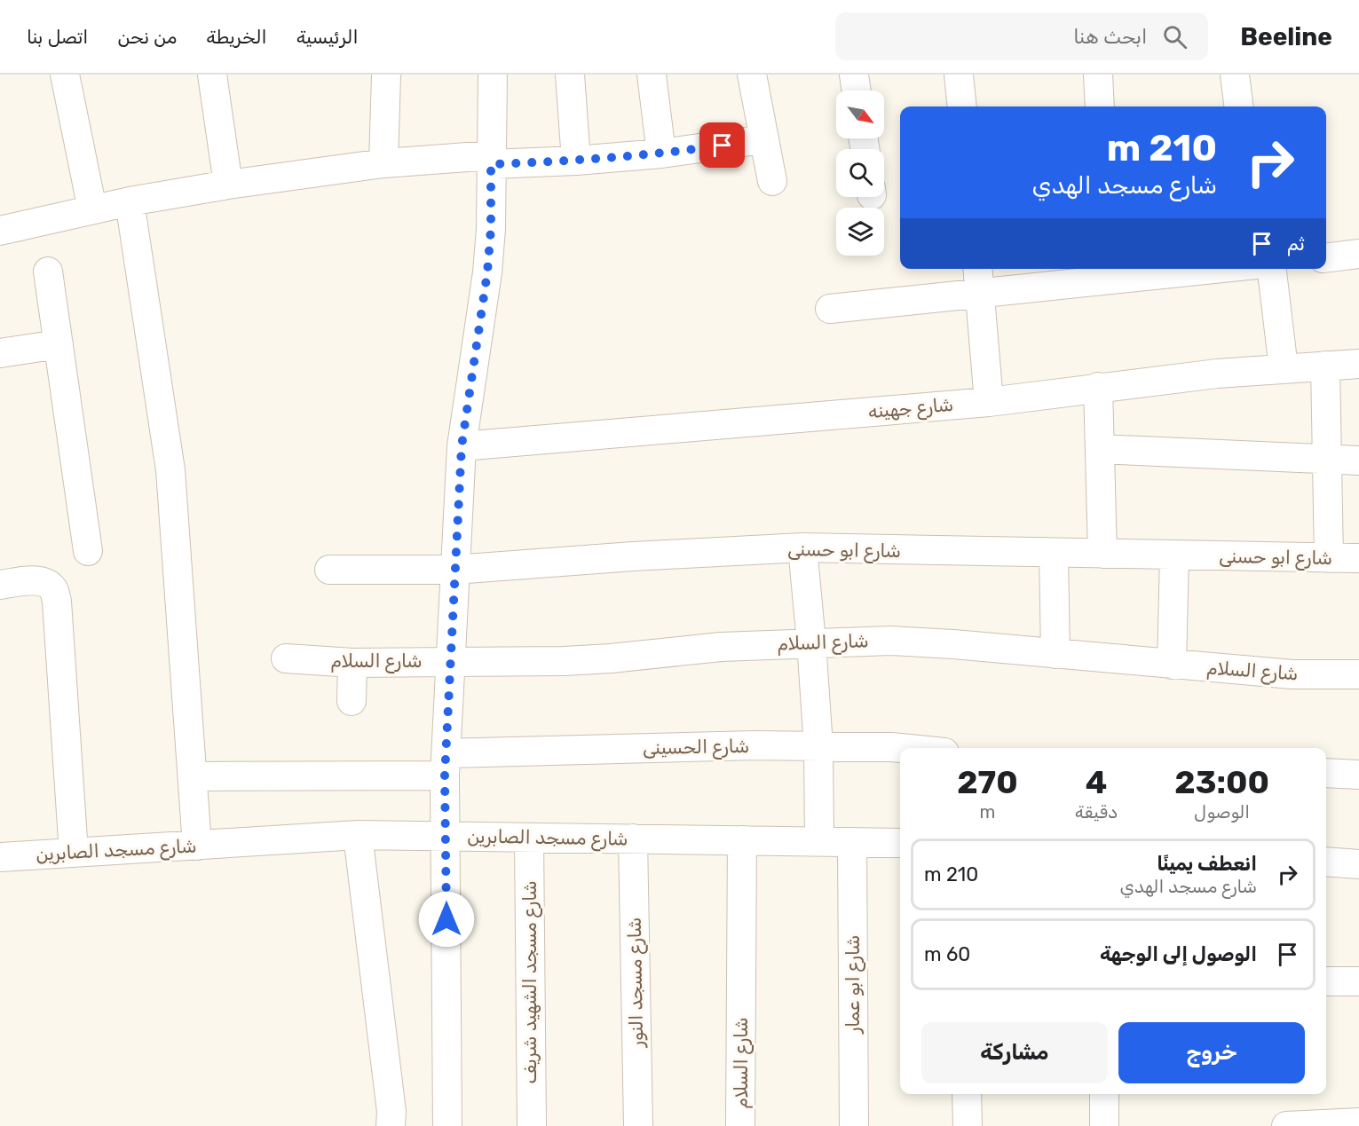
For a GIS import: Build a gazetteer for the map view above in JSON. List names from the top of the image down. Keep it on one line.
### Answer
{"streets":{"street":["شارع جهينه","شارع ابو حسنى","شارع السلام","شارع الحسينى","شارع مسجد الصابرين","شارع مسجد الشهيد شريف","شارع مسجد النور","شارع ابو عمار"]},"crossings":[["شارع السلام","شارع مسجد الصابرين"],["شارع مسجد الصابرين","شارع مسجد الشهيد شريف"],["شارع مسجد الصابرين","شارع مسجد النور"],["شارع مسجد الصابرين","شارع ابو عمار"]],"north":"bottom right","page":{"header":"Beeline","search":"ابحث هنا","nav":["الرئيسية","الخريطة","من نحن","اتصل بنا"],"turn":["210 m","شارع مسجد الهدي"],"then":"ثم","eta":["23:00","الوصول","4","دقيقة","270","m"],"list":[{"name":"انعطف يمينًا","note":"شارع مسجد الهدي","value":"210 m"},{"name":"الوصول إلى الوجهة","value":"60 m"}],"buttons":["خروج","مشاركة"]}}
